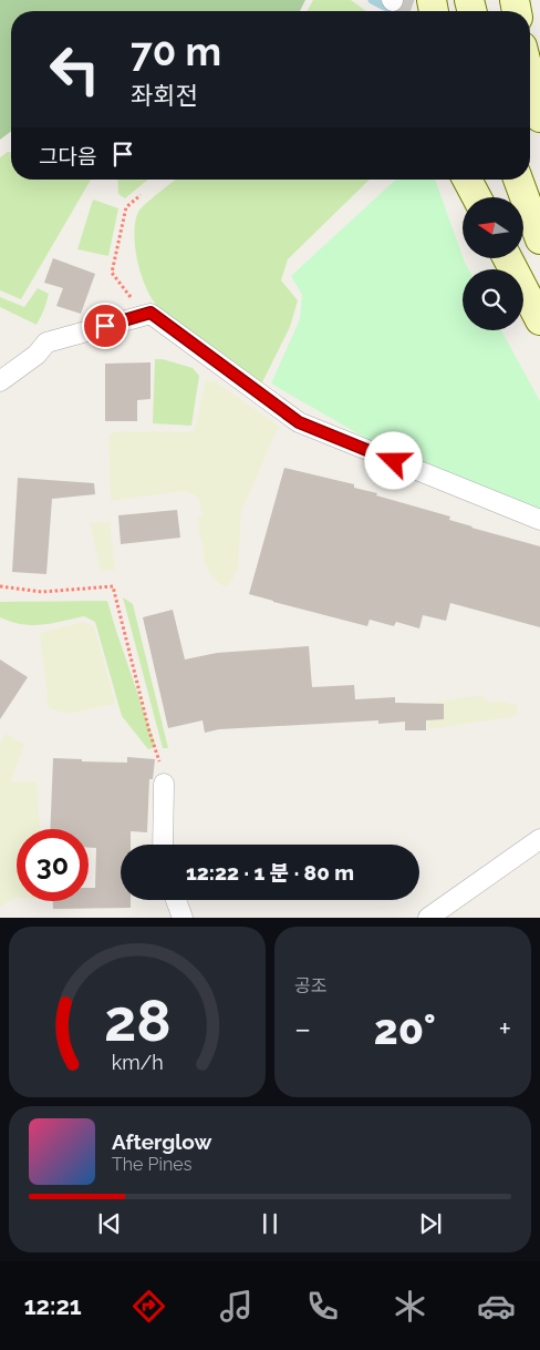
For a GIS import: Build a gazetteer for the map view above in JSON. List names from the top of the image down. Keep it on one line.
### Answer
{"north":"left","page":{"turn":["70 m","좌회전"],"then":"그다음","limit":"30","trip":"12:22 · 1 분 · 80 m","tile":"공조","heat":["−","20°","+"],"song":["Afterglow","The Pines"],"tabs":"12:21","gauge":["28","km/h"]}}
